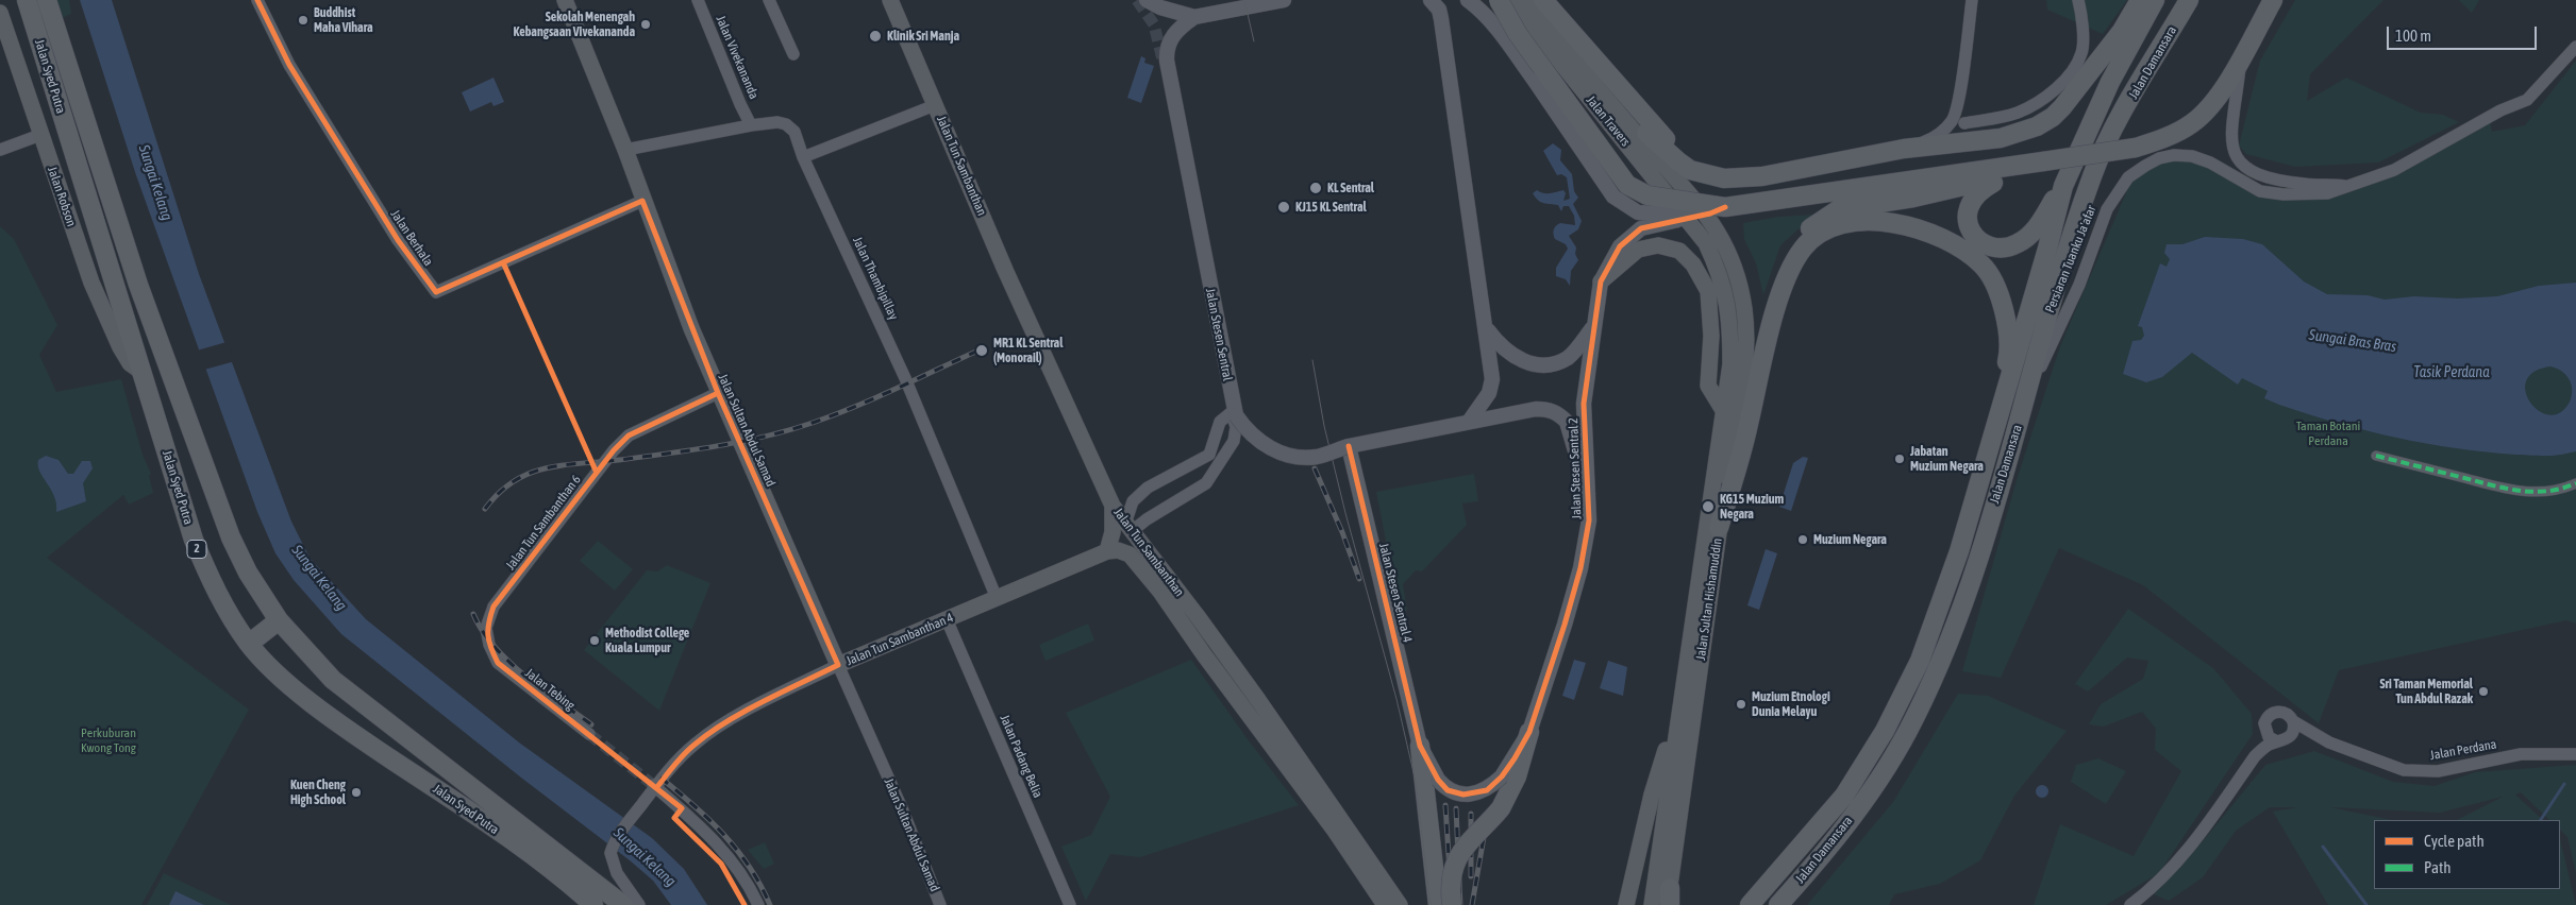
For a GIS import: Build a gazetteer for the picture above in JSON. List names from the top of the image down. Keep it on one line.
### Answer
{"streets":{"main road":["Jalan Damansara","Jalan Syed Putra","Jalan Travers","Jalan Tun Sambanthan","Jalan Robson","Jalan Sultan Abdul Samad","2","Jalan Sultan Hishamuddin","Jalan Tun Sambanthan 4"],"street":["Jalan Vivekananda","Jalan Berhala","Persiaran Tuanku Ja'afar","Jalan Thambipillay","Jalan Stesen Sentral","Jalan Stesen Sentral 2","Jalan Tun Sambanthan 6","Jalan Stesen Sentral 4","Jalan Tebing","Jalan Perdana","Jalan Padang Belia"]},"crossings":[["Jalan Vivekananda","Jalan Thambipillay"],["Jalan Damansara","Persiaran Tuanku Ja'afar"],["Jalan Syed Putra","Jalan Robson"],["Jalan Travers","Jalan Sultan Hishamuddin"],["Jalan Tun Sambanthan","Jalan Thambipillay"],["Jalan Tun Sambanthan","Jalan Tun Sambanthan 4"],["Jalan Berhala","Jalan Sultan Abdul Samad"],["Jalan Thambipillay","Jalan Sultan Abdul Samad"],["Jalan Thambipillay","Jalan Tun Sambanthan 4"],["Jalan Sultan Abdul Samad","Jalan Tun Sambanthan 6"],["Jalan Sultan Abdul Samad","Jalan Tun Sambanthan 4"],["Jalan Stesen Sentral 2","Jalan Stesen Sentral 4"],["Jalan Tun Sambanthan 6","Jalan Tebing"],["Jalan Tun Sambanthan 4","Jalan Padang Belia"]],"water":["Sungai Kelang","Sungai Bras Bras","Tasik Perdana"],"parks":["Taman Botani Perdana","Perkuburan Kwong Tong"],"places":["Buddhist Maha Vihara","Sekolah Menengah Kebangsaan Vivekananda","Klinik Sri Manja","KL Sentral","KJ15 KL Sentral","MR1 KL Sentral (Monorail)","Jabatan Muzium Negara","KG15 Muzium Negara","Muzium Negara","Methodist College Kuala Lumpur","Sri Taman Memorial Tun Abdul Razak","Muzium Etnologi Dunia Melayu","Kuen Cheng High School"],"legend":["Cycle path","Path"],"scale_bar":"100 m"}
